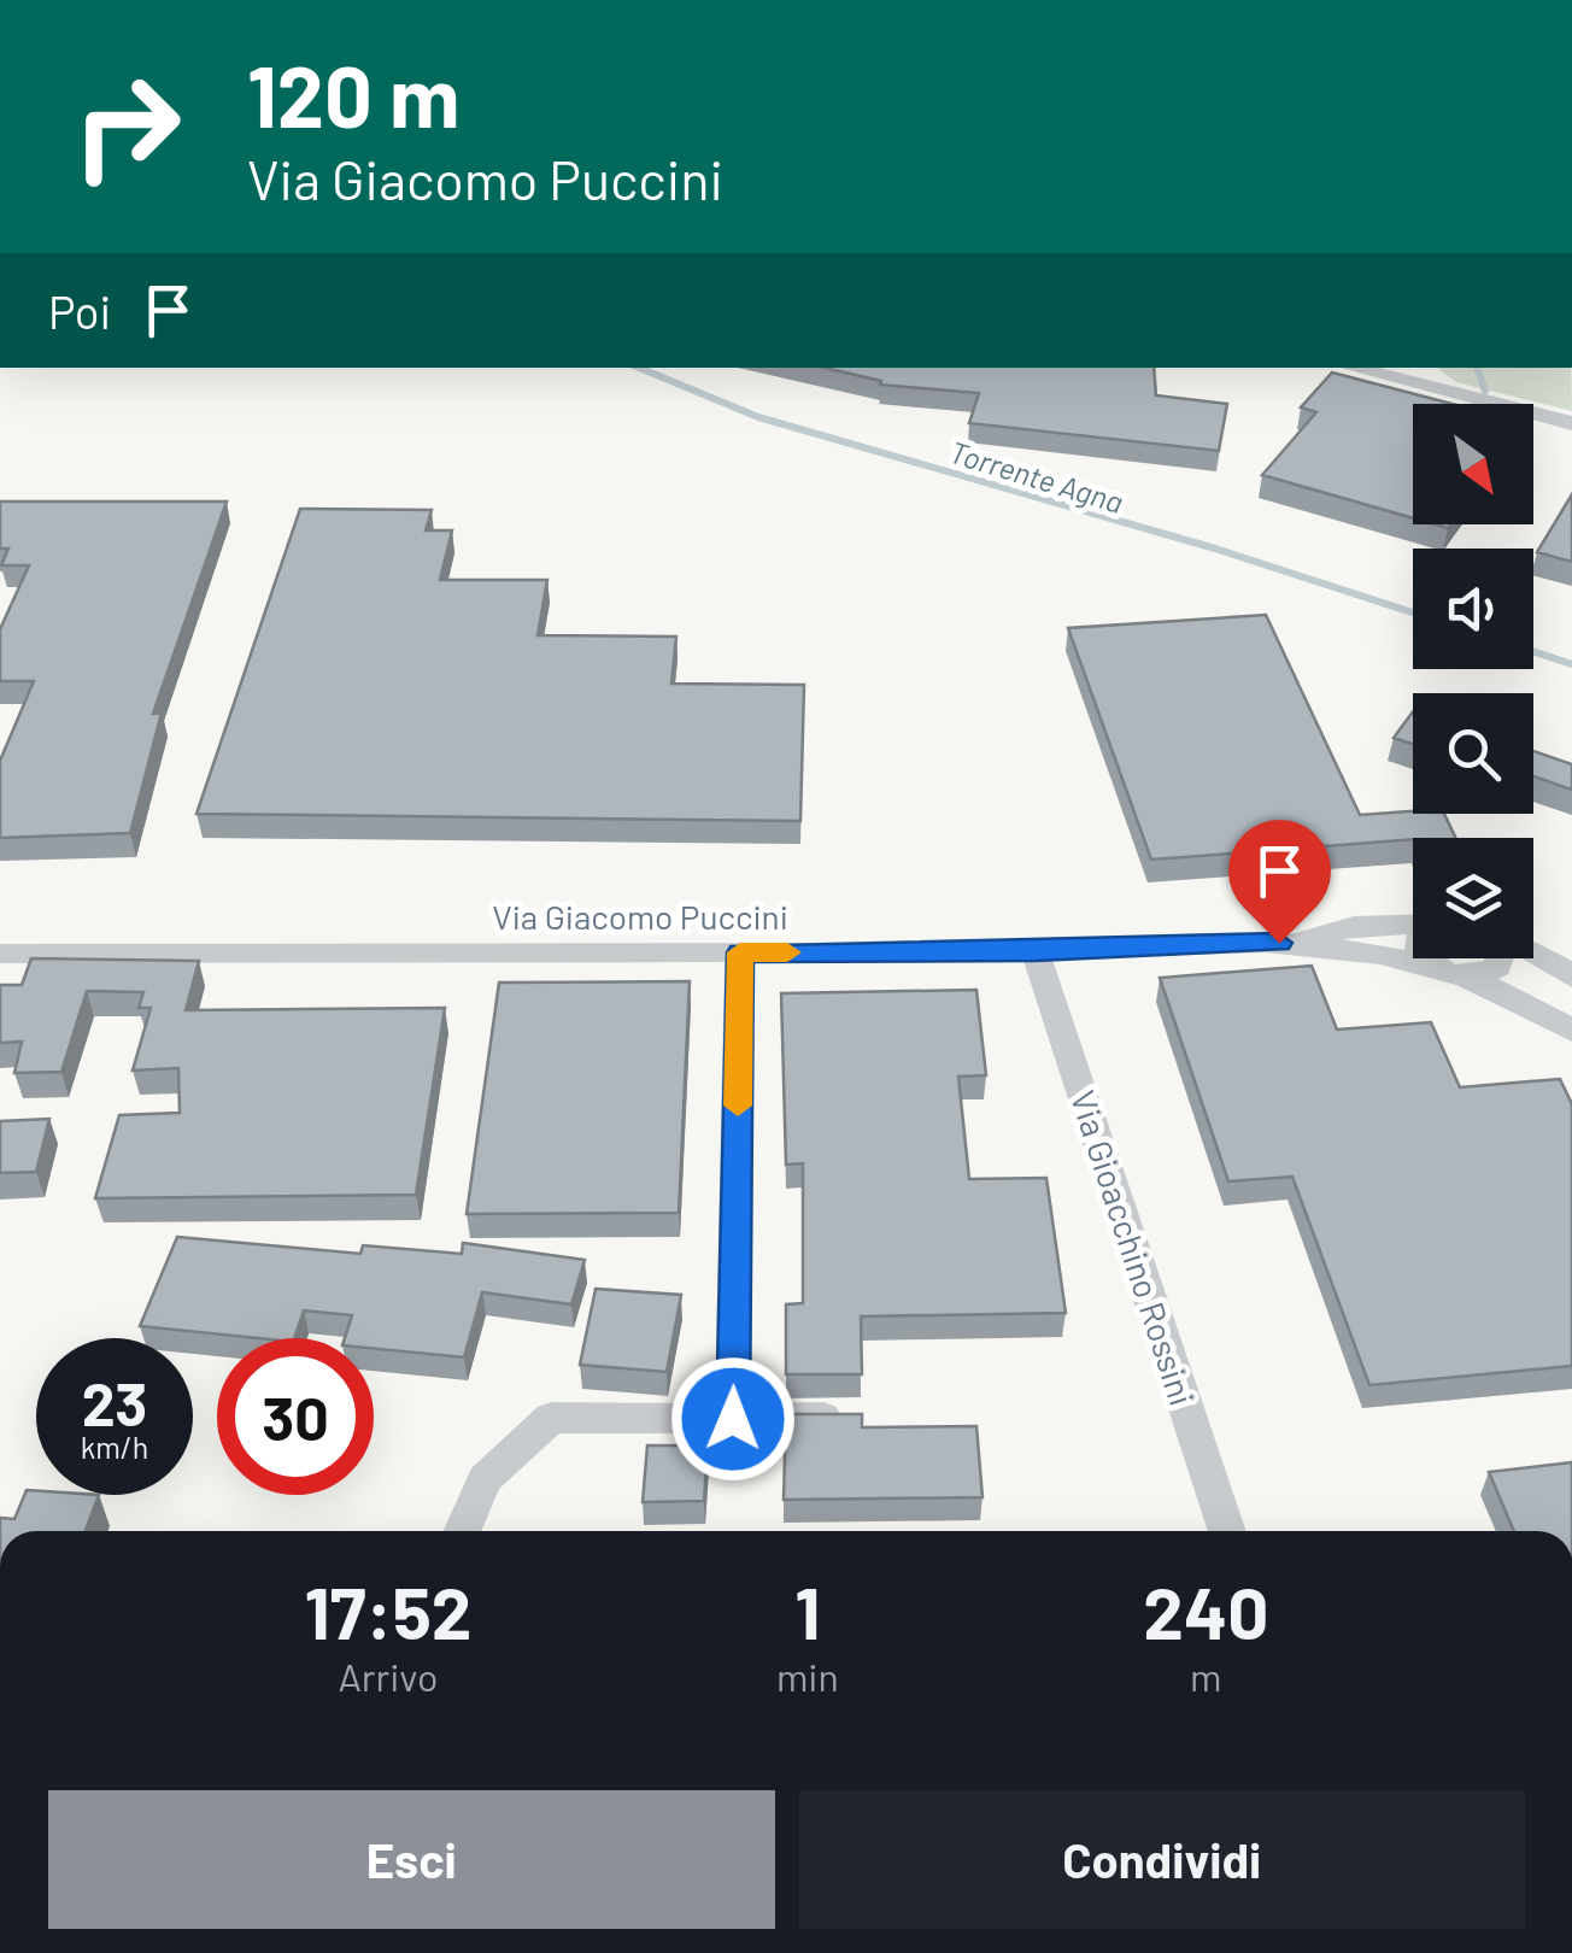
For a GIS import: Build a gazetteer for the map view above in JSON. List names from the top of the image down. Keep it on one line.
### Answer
{"streets":{"street":["Via Giacomo Puccini","Via Gioacchino Rossini"]},"crossings":[["Via Giacomo Puccini","Via Gioacchino Rossini"]],"water":["Torrente Agna"],"north":"bottom right","page":{"turn":["120 m","Via Giacomo Puccini"],"then":"Poi","speed":"23 km/h","limit":"30","eta":["17:52","Arrivo","1","min","240","m"],"buttons":["Esci","Condividi"]}}
